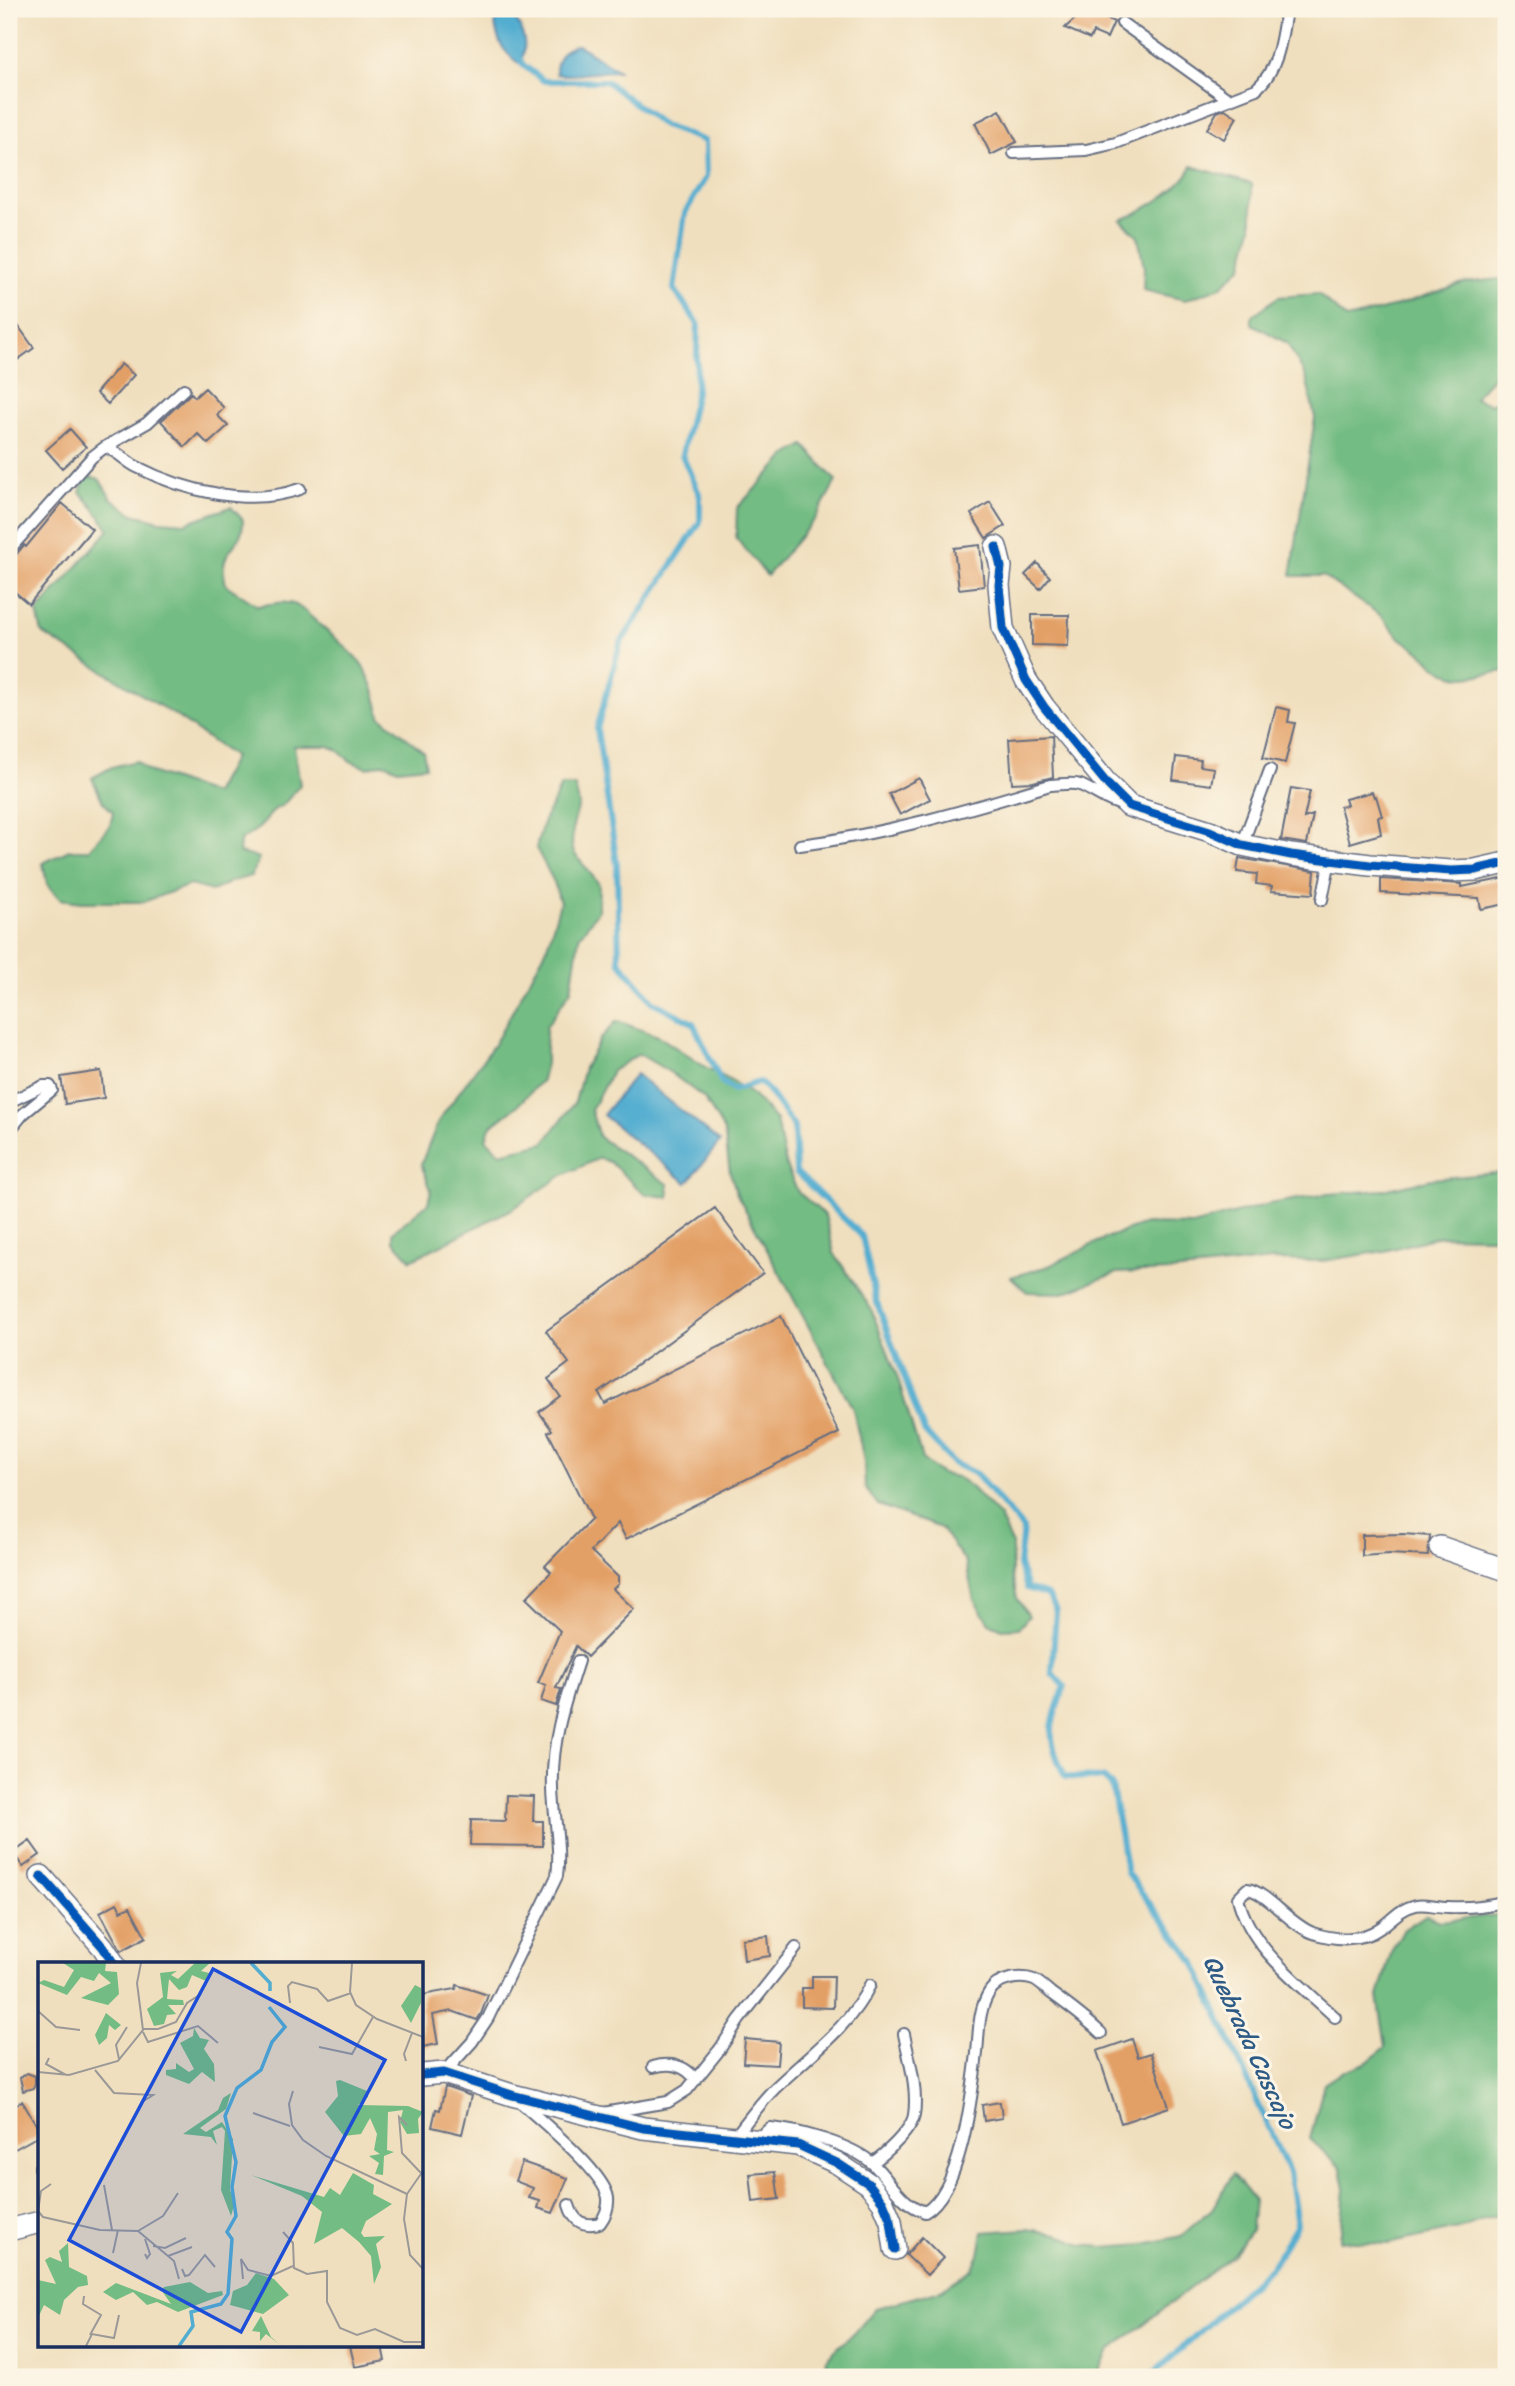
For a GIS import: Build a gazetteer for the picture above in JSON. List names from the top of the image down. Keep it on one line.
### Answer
{"water":["Quebrada Cascajo"]}
